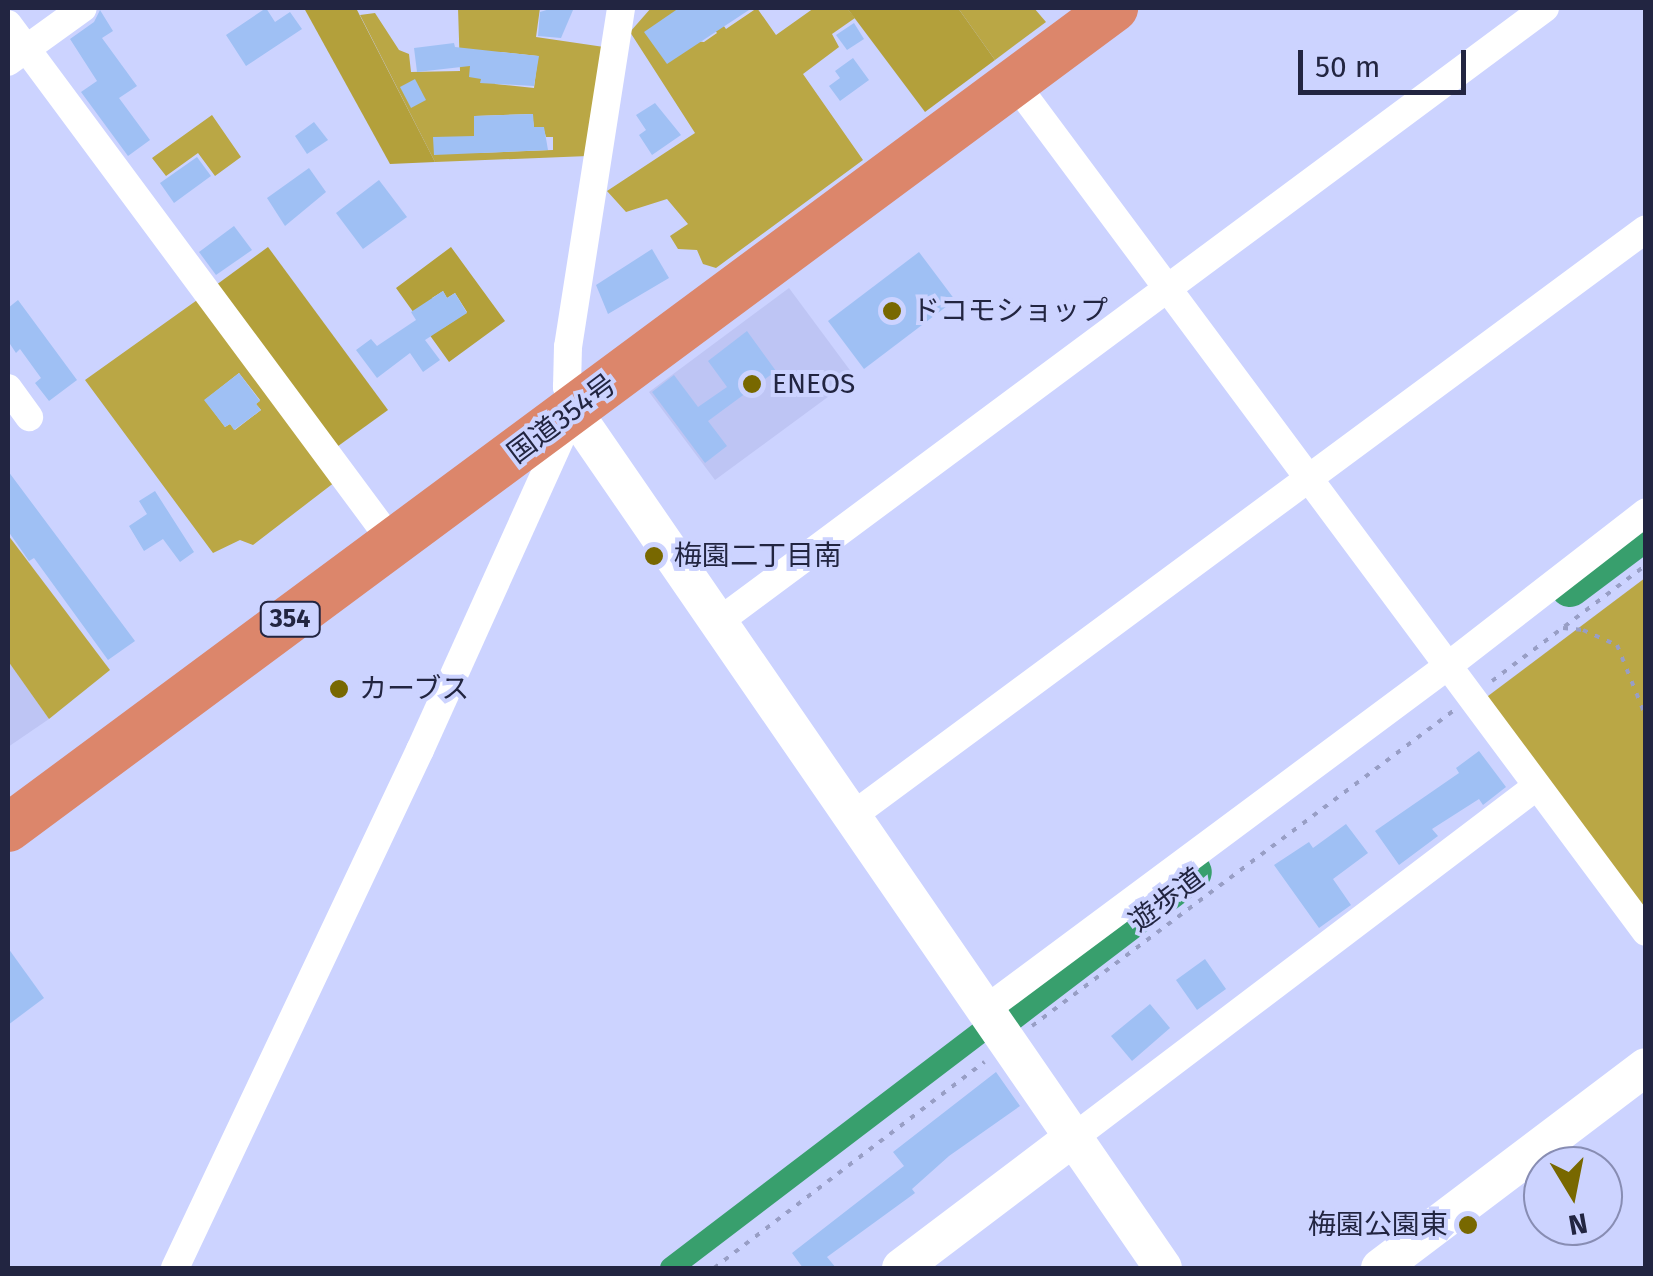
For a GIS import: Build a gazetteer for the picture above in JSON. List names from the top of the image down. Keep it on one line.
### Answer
{"streets":{"highway":["国道354号","354"],"path":["遊歩道"]},"places":["ドコモショップ","ENEOS","梅園二丁目南","カーブス","梅園公園東"],"scale_bar":"50 m","north":"bottom"}
